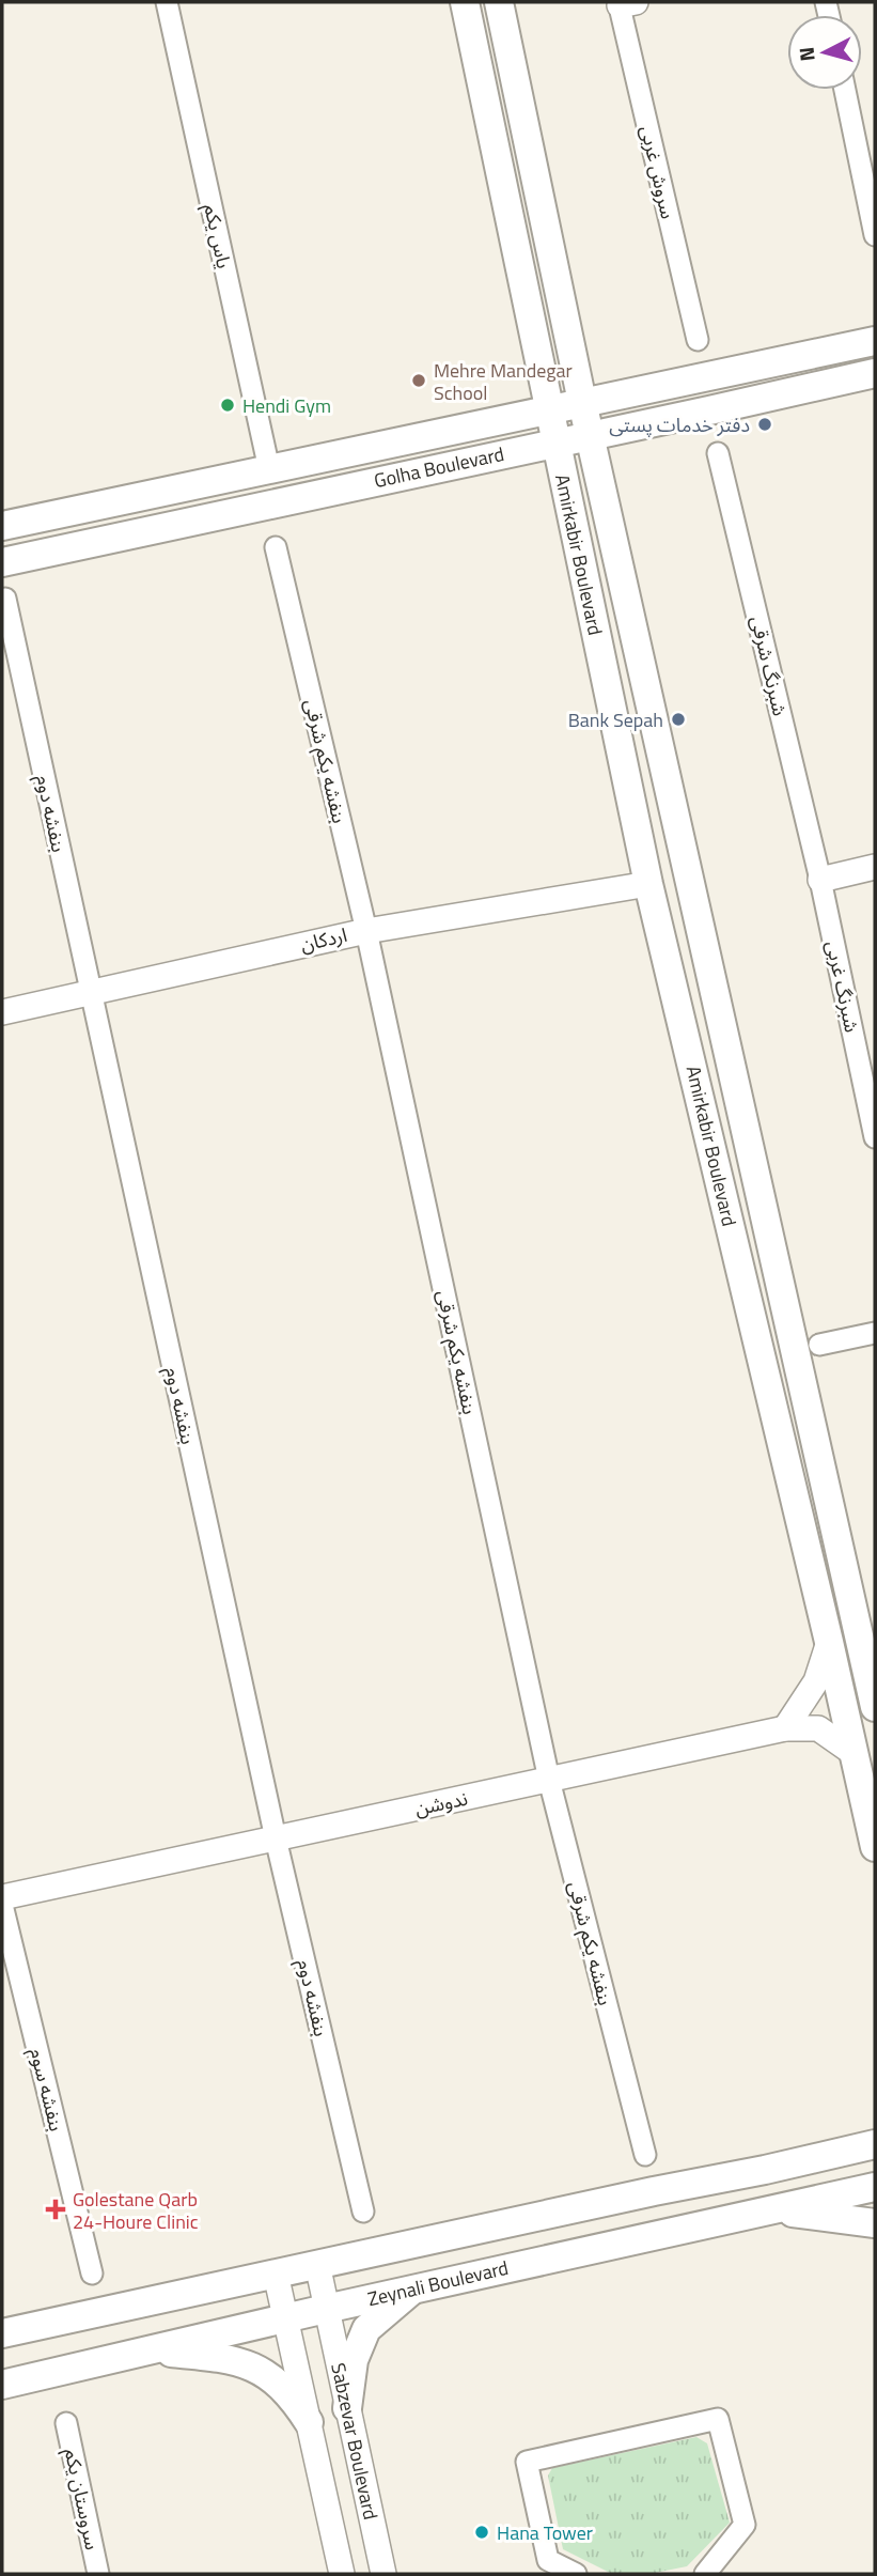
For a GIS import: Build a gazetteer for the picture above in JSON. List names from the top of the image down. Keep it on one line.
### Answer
{"streets":{"main road":["Golha Boulevard","Amirkabir Boulevard","Zeynali Boulevard"],"street":["سروش غربی","یاس یکم","شبرنگ شرقی","بنفشه یکم شرقی","بنفشه دوم","اردکان","شبرنگ غربی","ندوشن","بنفشه سوم","Sabzevar Boulevard","سروستان یکم"]},"crossings":[["یاس یکم","Golha Boulevard"],["Golha Boulevard","Amirkabir Boulevard"],["Amirkabir Boulevard","اردکان"],["Amirkabir Boulevard","ندوشن"],["شبرنگ شرقی","شبرنگ غربی"],["بنفشه یکم شرقی","اردکان"],["بنفشه یکم شرقی","ندوشن"],["بنفشه دوم","اردکان"],["بنفشه دوم","ندوشن"],["Zeynali Boulevard","Sabzevar Boulevard"]],"places":{"other":["Mehre Mandegar School","Hendi Gym","دفتر خدمات پستی","Bank Sepah","Hana Tower"],"health":["Golestane Qarb 24-Houre Clinic"]},"north":"left"}
